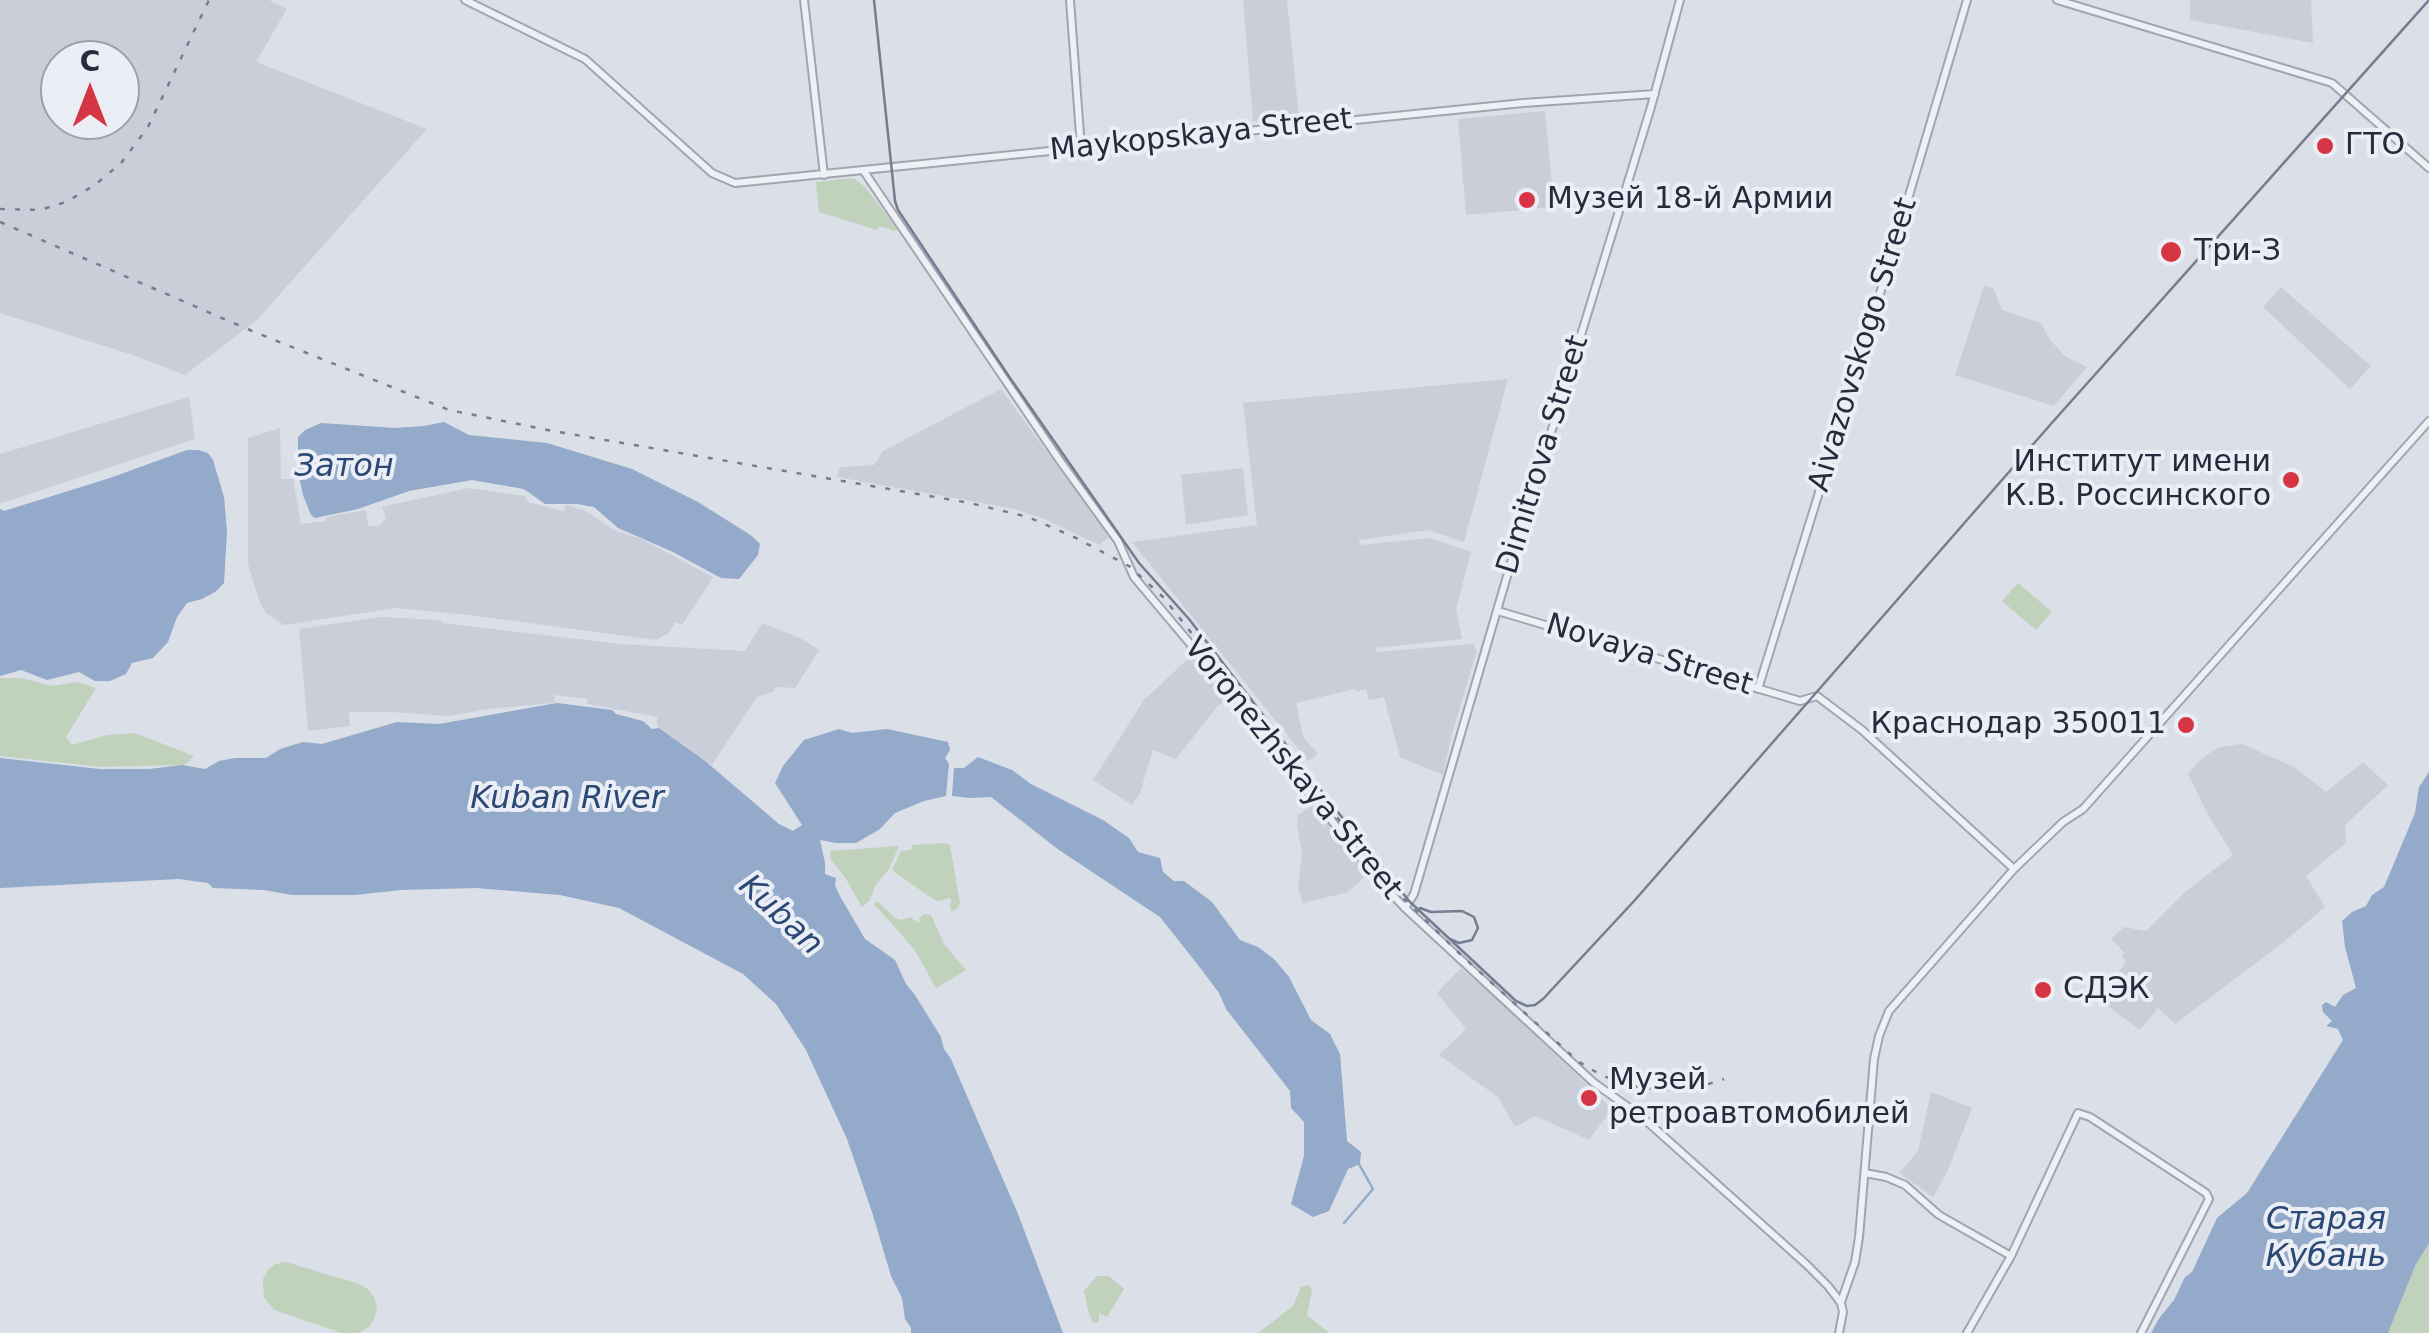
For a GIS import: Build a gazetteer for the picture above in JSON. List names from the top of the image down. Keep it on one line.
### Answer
{"streets":{"street":["Maykopskaya Street","Aivazovskogo Street","Dimitrova Street","Novaya Street","Voronezhskaya Street"]},"crossings":[["Maykopskaya Street","Dimitrova Street"],["Maykopskaya Street","Voronezhskaya Street"],["Aivazovskogo Street","Novaya Street"],["Dimitrova Street","Novaya Street"],["Dimitrova Street","Voronezhskaya Street"]],"water":["Затон","Kuban River","Kuban","Старая Кубань"],"places":["ГТО","Музей 18-й Армии","Три-З","Институт имени К.В. Россинского","Краснодар 350011","СДЭК","Музей ретроавтомобилей"],"north":"top"}
